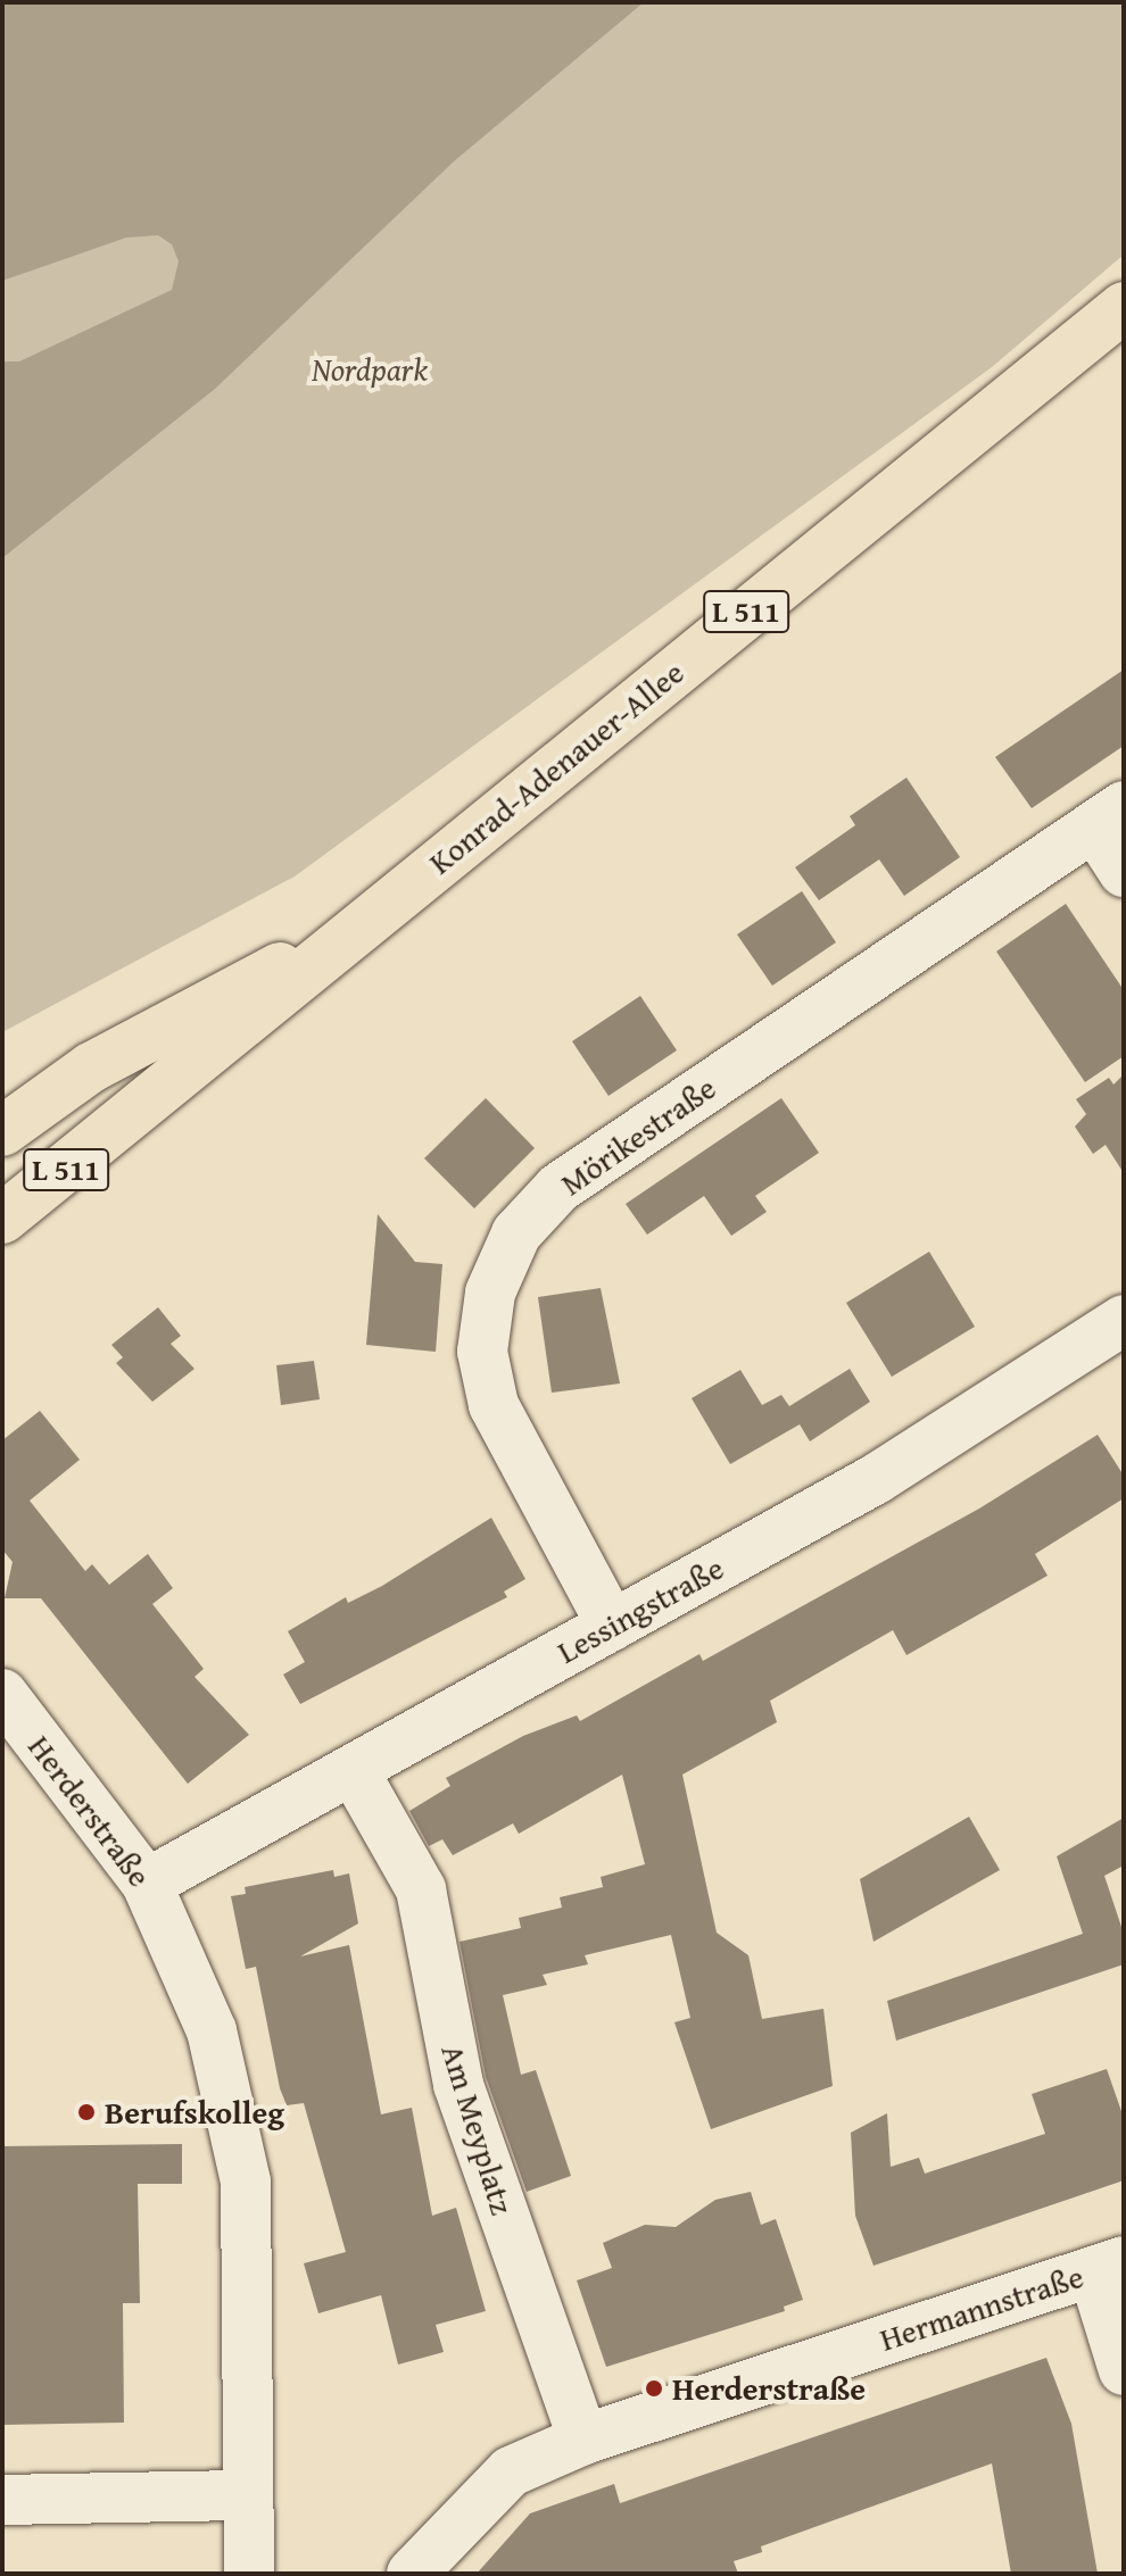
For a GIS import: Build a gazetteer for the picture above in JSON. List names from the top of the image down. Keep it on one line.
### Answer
{"streets":{"main road":["L 511","Konrad-Adenauer-Allee"],"street":["Mörikestraße","Lessingstraße","Herderstraße","Am Meyplatz","Hermannstraße"]},"crossings":[["Mörikestraße","Lessingstraße"],["Lessingstraße","Herderstraße"],["Lessingstraße","Am Meyplatz"],["Am Meyplatz","Hermannstraße"]],"parks":["Nordpark"],"places":["Berufskolleg","Herderstraße"]}
